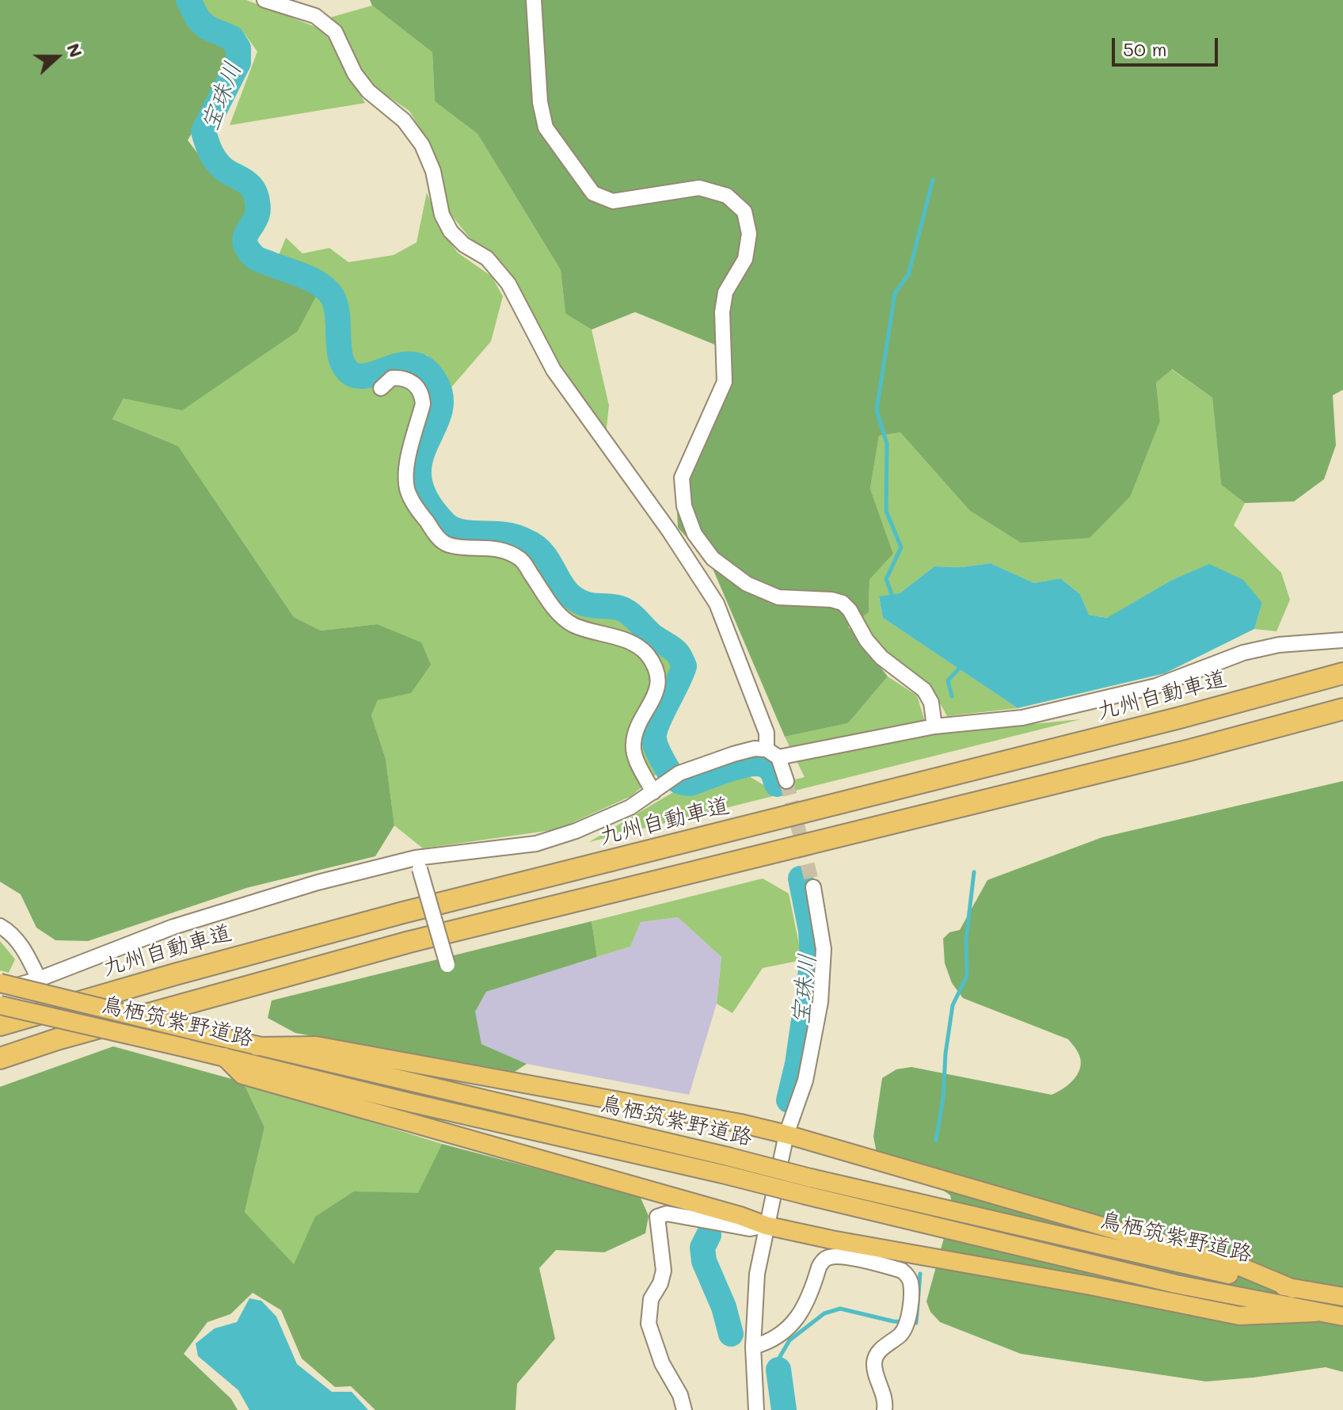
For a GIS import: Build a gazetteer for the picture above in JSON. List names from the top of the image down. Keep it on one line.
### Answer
{"streets":{"highway":["九州自動車道"],"main road":["鳥栖筑紫野道路"]},"water":["宝珠川"],"scale_bar":"50 m","north":"right"}
